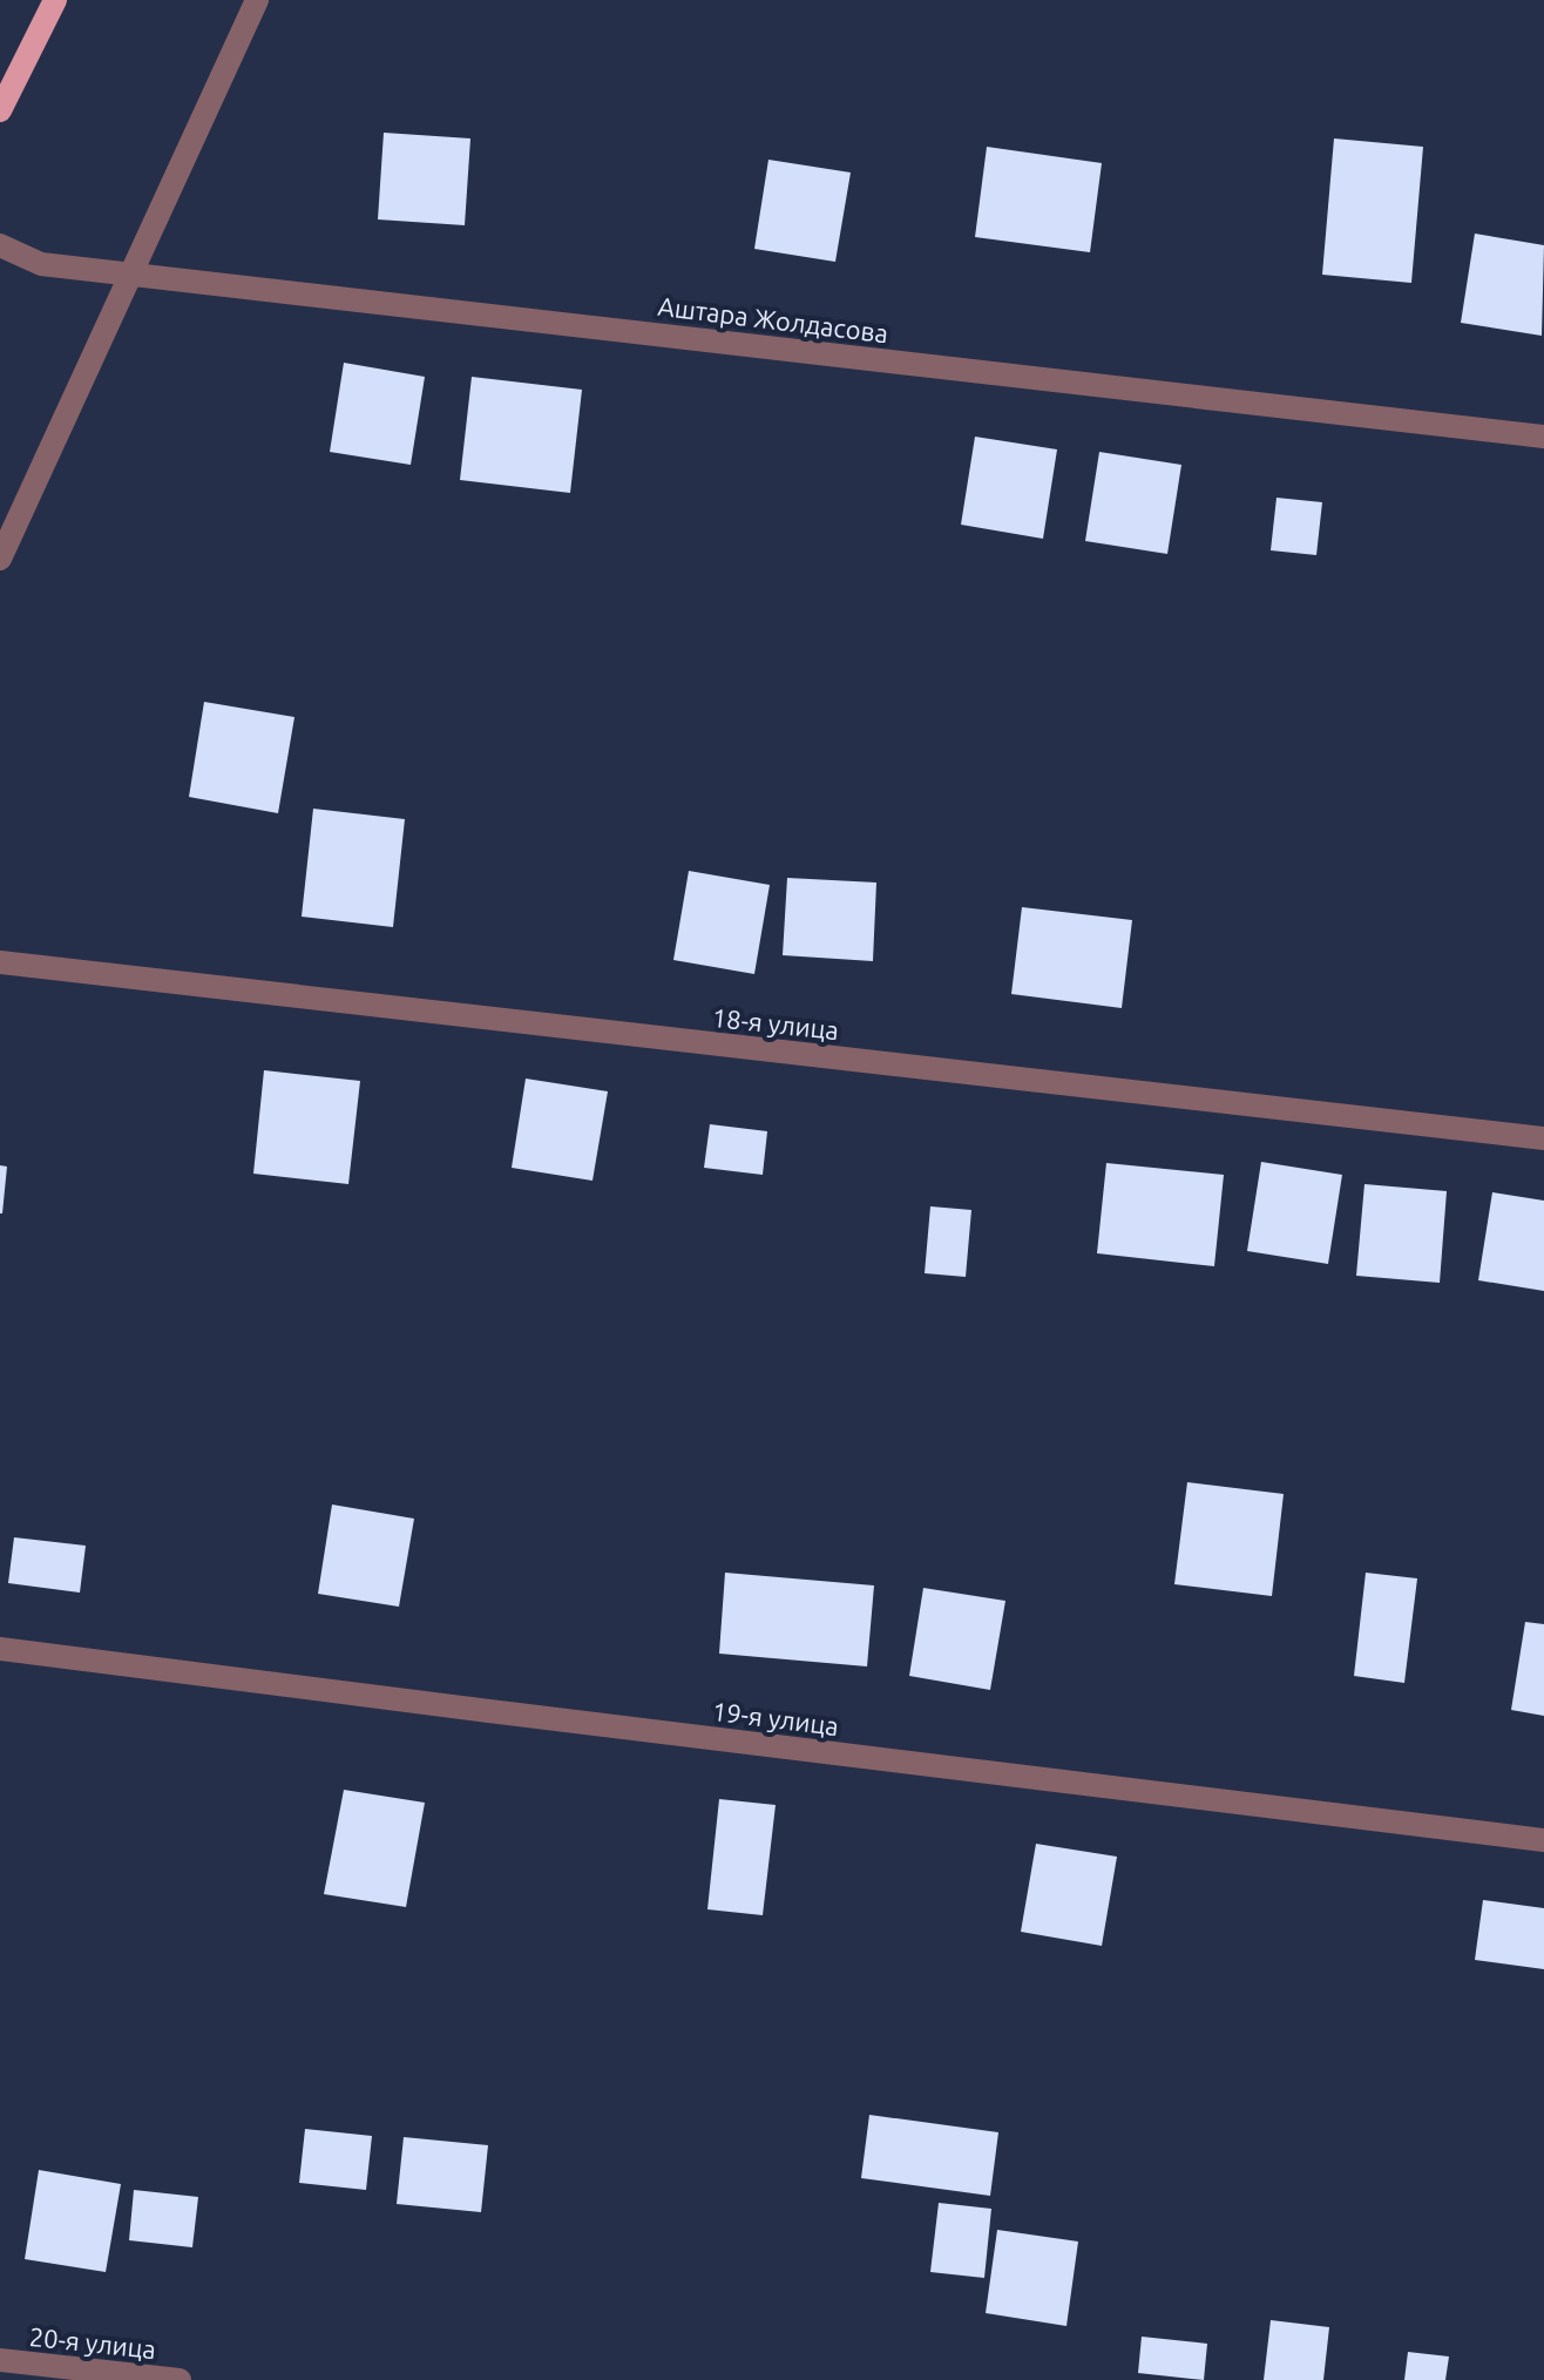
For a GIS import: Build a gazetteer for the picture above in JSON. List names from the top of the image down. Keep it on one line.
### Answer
{"streets":{"street":["Аштара Жолдасова","18-я улица","19-я улица","20-я улица"]}}
